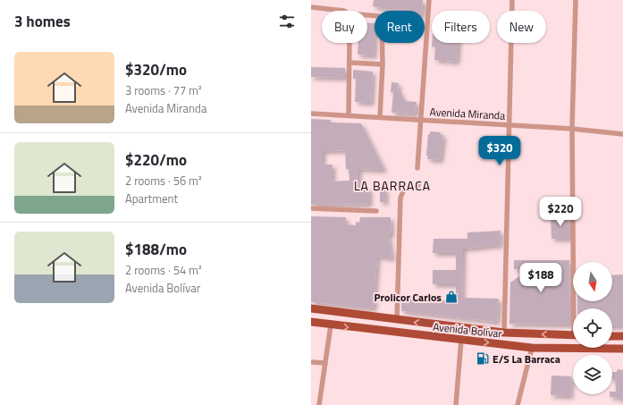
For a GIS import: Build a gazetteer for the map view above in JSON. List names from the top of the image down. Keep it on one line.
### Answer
{"streets":{"main road":["Avenida Bolívar"],"street":["Avenida Miranda"]},"districts":["LA BARRACA"],"places":{"shop":["Prolicor Carlos"],"fuel station":["E/S La Barraca"]},"north":"bottom","page":{"heading":"3 homes","chip":["Buy","Rent","Filters","New"],"list":[{"name":"$320/mo","note":"3 rooms · 77 m² · Avenida Miranda"},{"name":"$220/mo","note":"2 rooms · 56 m² · Apartment"},{"name":"$188/mo","note":"2 rooms · 54 m² · Avenida Bolívar"}],"price":["$320","$220","$188"]}}
